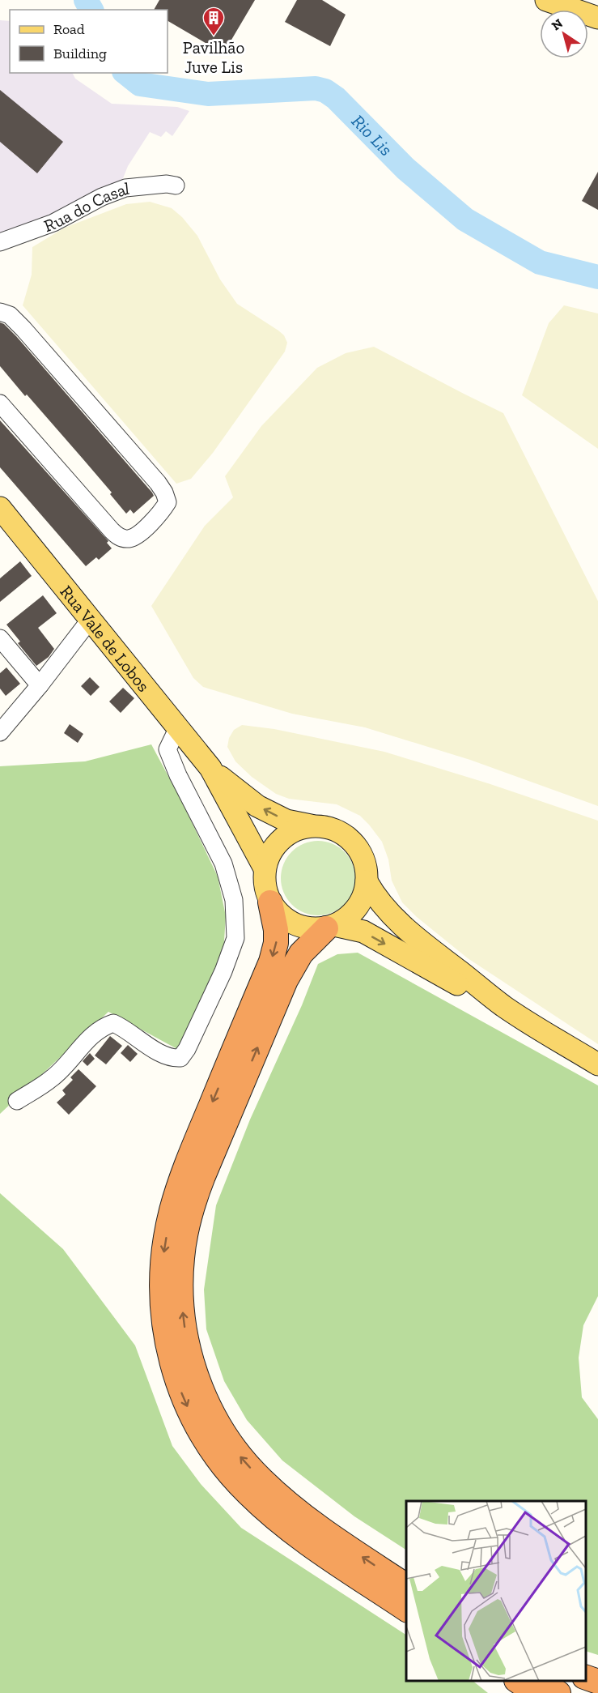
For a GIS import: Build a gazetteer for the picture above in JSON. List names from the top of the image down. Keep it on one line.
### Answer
{"streets":{"main road":["Rua Vale de Lobos"],"street":["Rua do Casal"]},"water":["Rio Lis"],"places":{"building":["Pavilhão Juve Lis"]},"legend":["Road","Building"],"north":"top left"}
